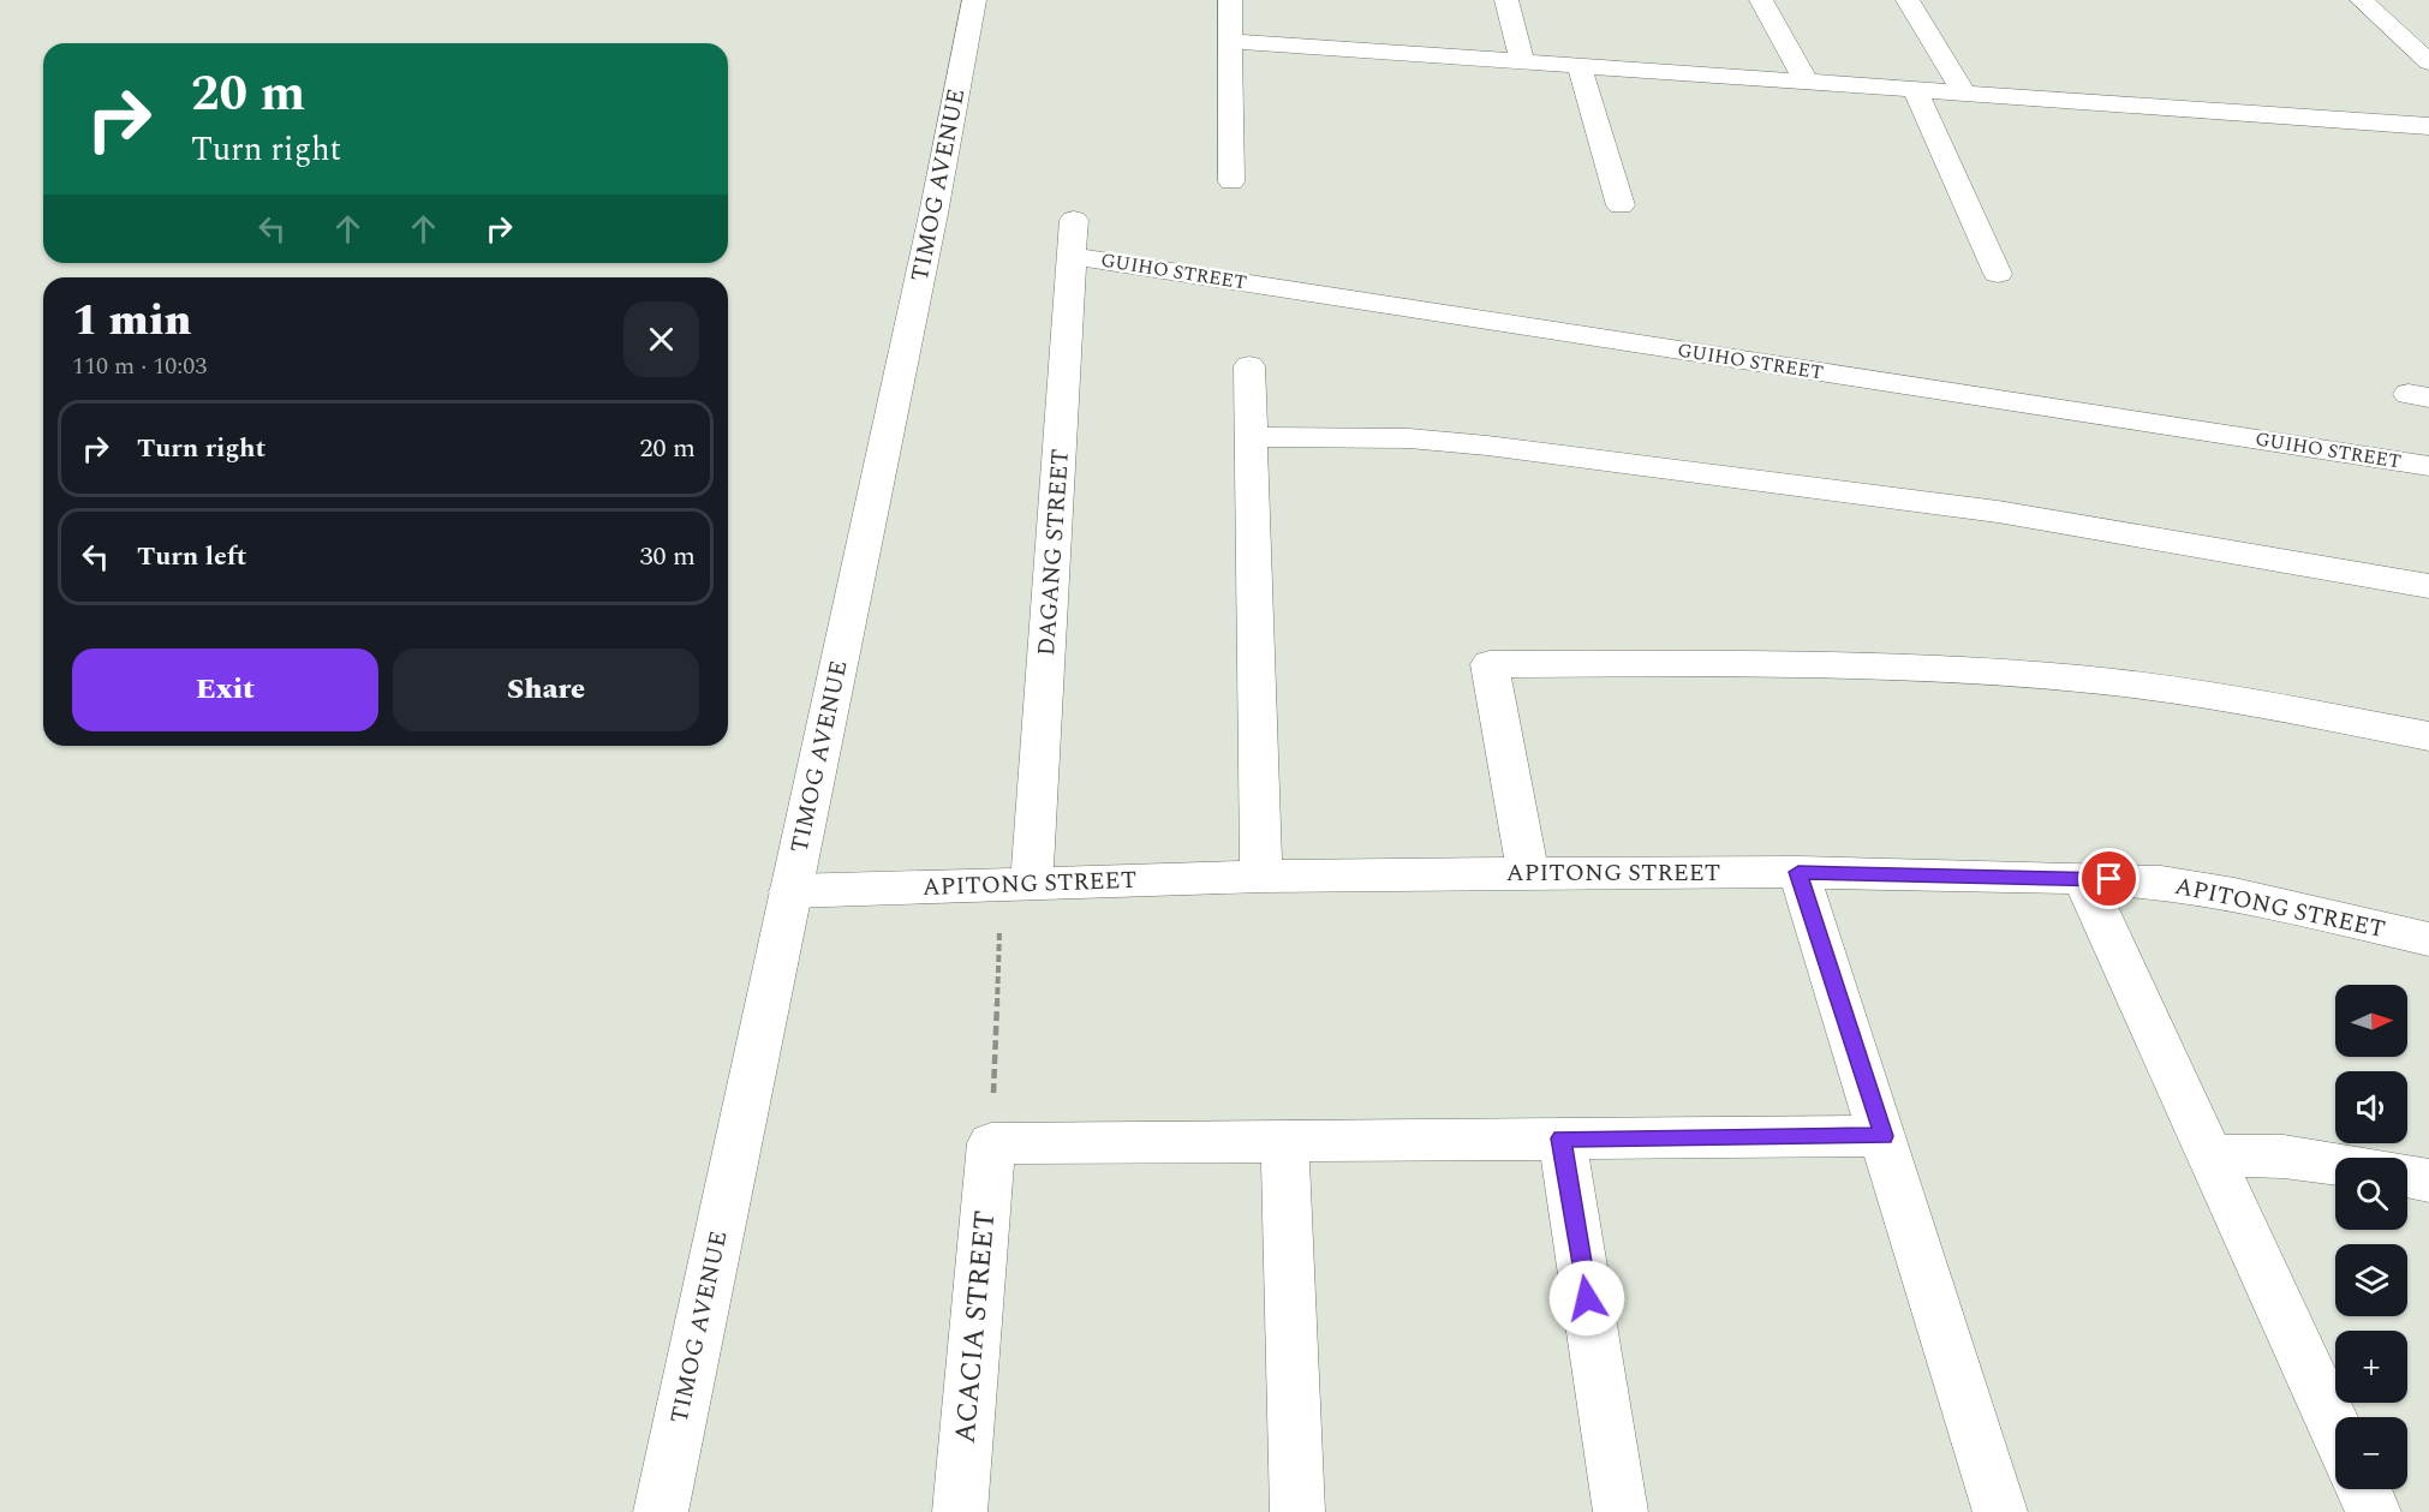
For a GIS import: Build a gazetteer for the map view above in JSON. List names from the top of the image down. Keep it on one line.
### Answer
{"streets":{"street":["TIMOG AVENUE","GUIHO STREET","DAGANG STREET","APITONG STREET","ACACIA STREET"]},"crossings":[["TIMOG AVENUE","APITONG STREET"],["GUIHO STREET","DAGANG STREET"],["DAGANG STREET","APITONG STREET"]],"north":"right","page":{"turn":["20 m","Turn right"],"heading":["1 min","110 m · 10:03"],"list":[{"name":"Turn right","value":"20 m"},{"name":"Turn left","value":"30 m"}],"buttons":["Exit","Share"],"map_buttons":["+","−"]}}
